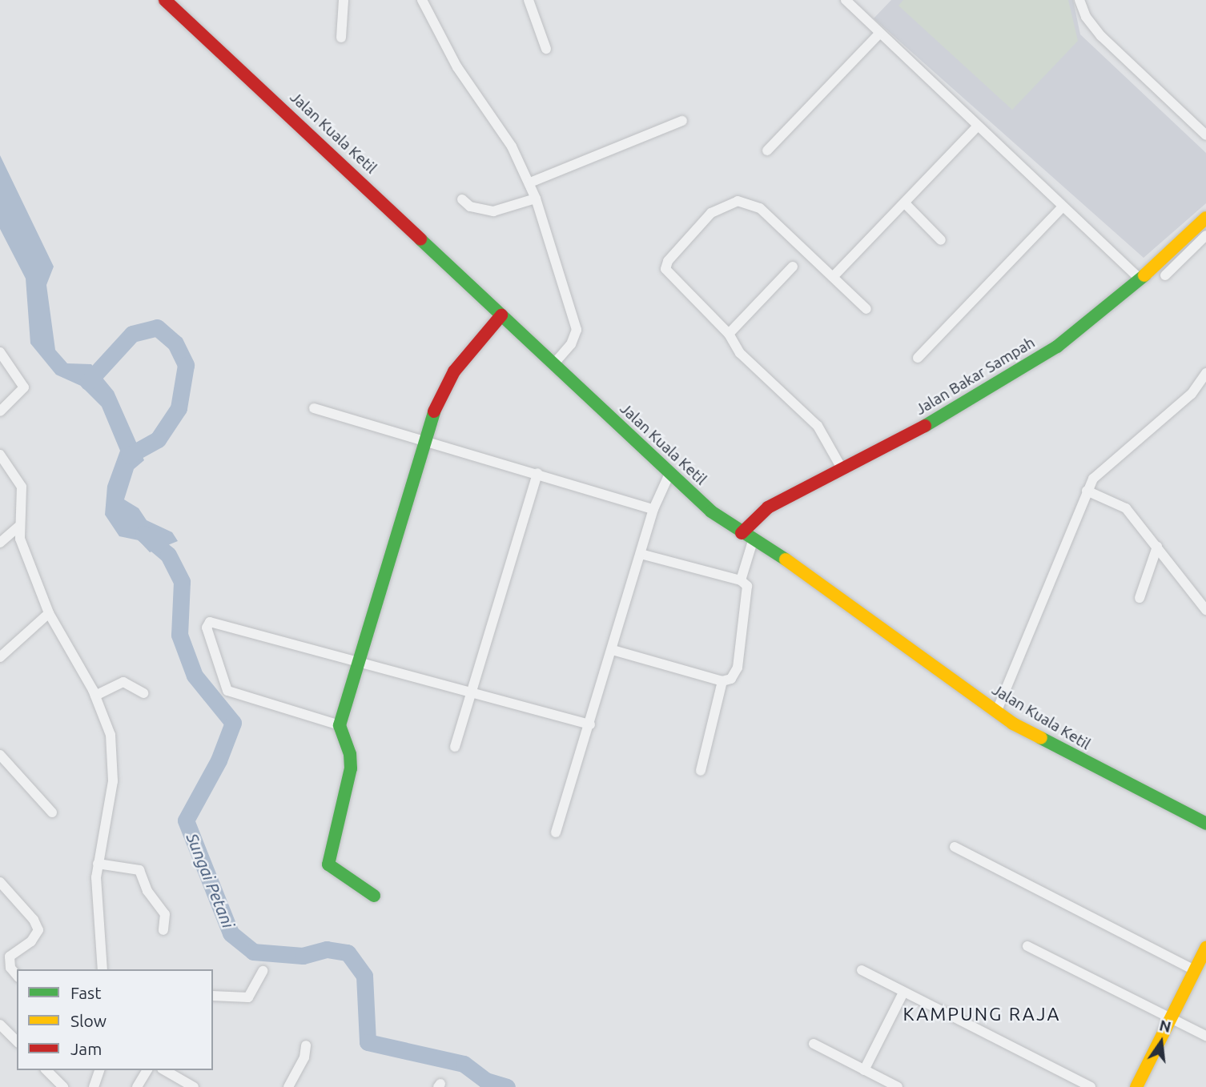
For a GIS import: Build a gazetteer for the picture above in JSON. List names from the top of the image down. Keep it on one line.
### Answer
{"streets":{"main road":["Jalan Kuala Ketil","Jalan Bakar Sampah"]},"crossings":[["Jalan Kuala Ketil","Jalan Bakar Sampah"]],"districts":["KAMPUNG RAJA"],"water":["Sungai Petani"],"legend":["Fast","Slow","Jam"],"north":"top"}
